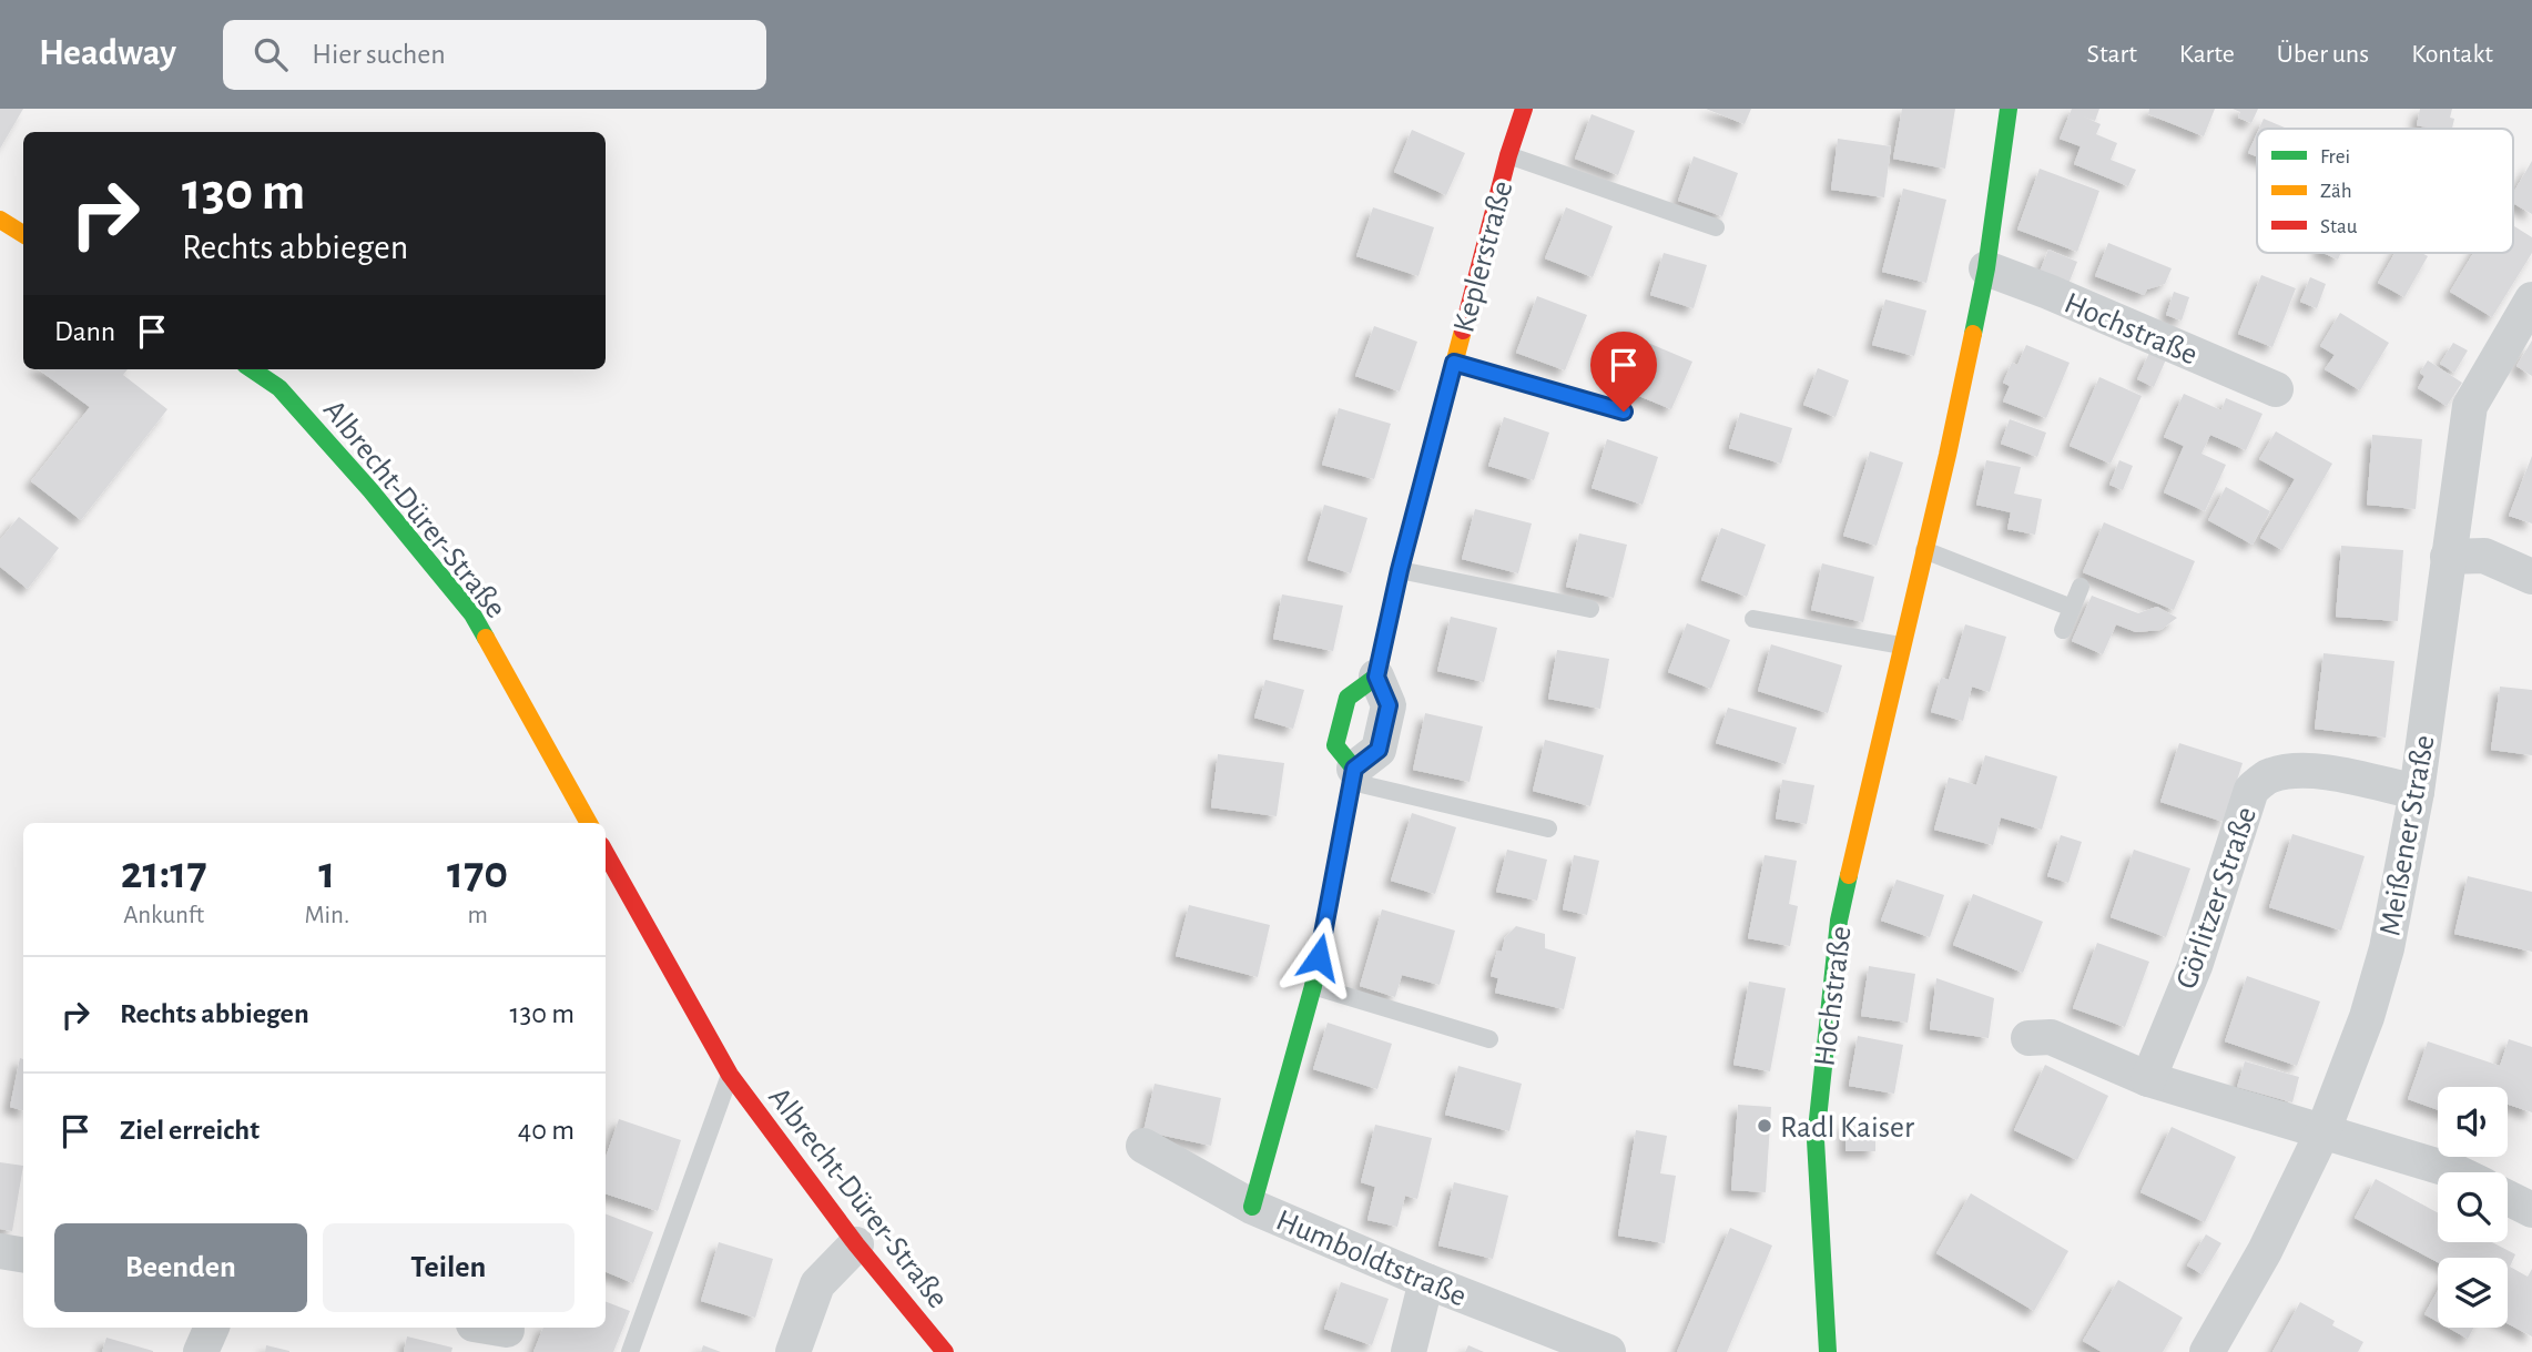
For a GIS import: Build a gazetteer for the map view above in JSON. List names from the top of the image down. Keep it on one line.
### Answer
{"streets":{"street":["Keplerstraße","Hochstraße","Albrecht-Dürer-Straße","Meißener Straße","Görlitzer Straße","Humboldtstraße"]},"crossings":[["Meißener Straße","Görlitzer Straße"]],"places":["Radl Kaiser"],"legend":["Frei","Zäh","Stau"],"page":{"header":"Headway","search":"Hier suchen","nav":["Start","Karte","Über uns","Kontakt"],"turn":["130 m","Rechts abbiegen"],"then":"Dann","eta":["21:17","Ankunft","1","Min.","170","m"],"list":[{"name":"Rechts abbiegen","value":"130 m"},{"name":"Ziel erreicht","value":"40 m"}],"buttons":["Beenden","Teilen"]}}
